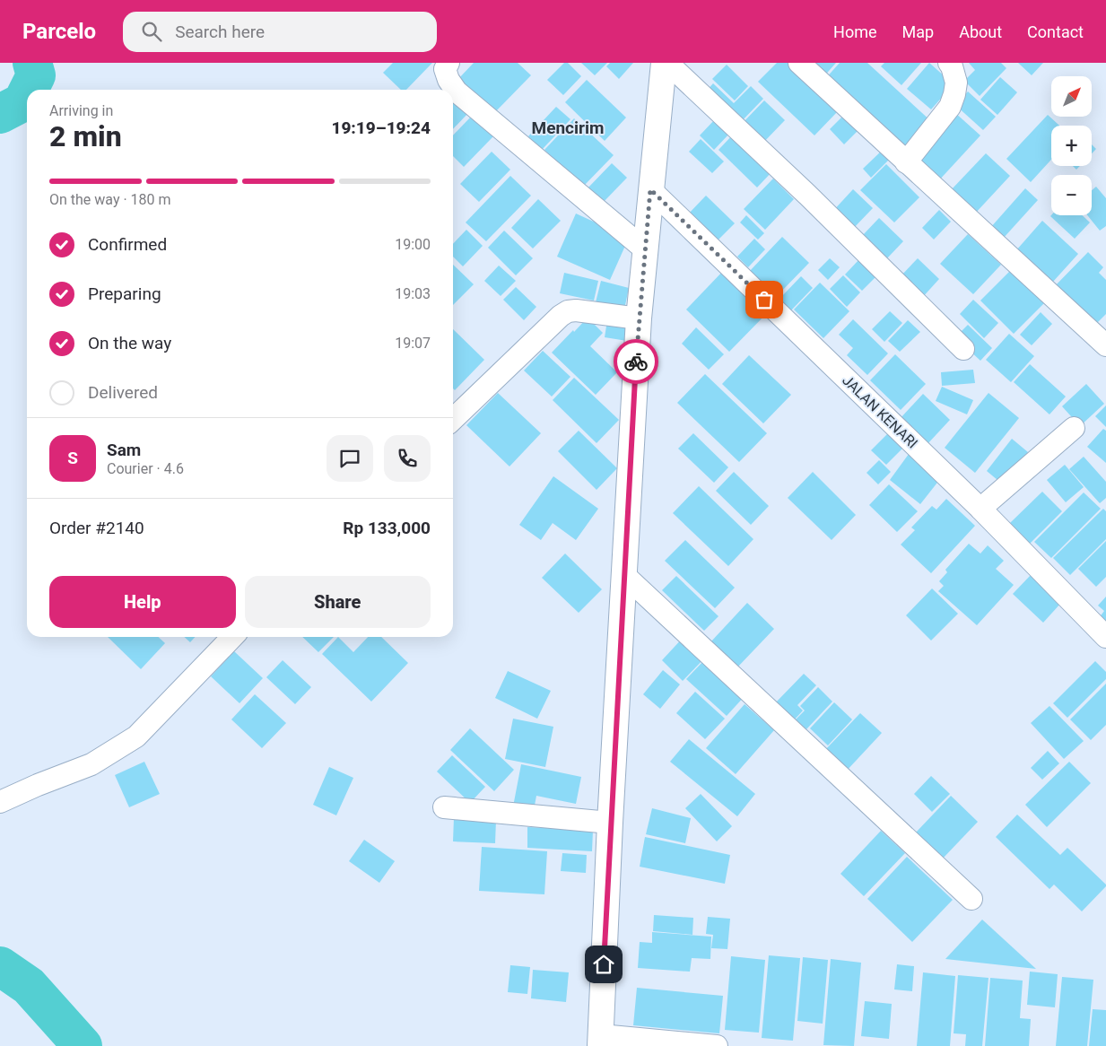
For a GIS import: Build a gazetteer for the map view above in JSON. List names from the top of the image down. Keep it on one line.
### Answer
{"streets":{"street":["JALAN KENARI"]},"districts":["Mencirim"],"north":"top right","page":{"header":"Parcelo","search":"Search here","nav":["Home","Map","About","Contact"],"map_buttons":["+","−"],"heading":["2 min","Arriving in","19:19–19:24"],"panel":["Sam","Courier · 4.6","Order #2140","Rp 133,000"],"bar":"On the way · 180 m","list":[["Confirmed","19:00"],["Preparing","19:03"],["On the way","19:07"],"Delivered"],"round":"S","buttons":["Help","Share"]}}
